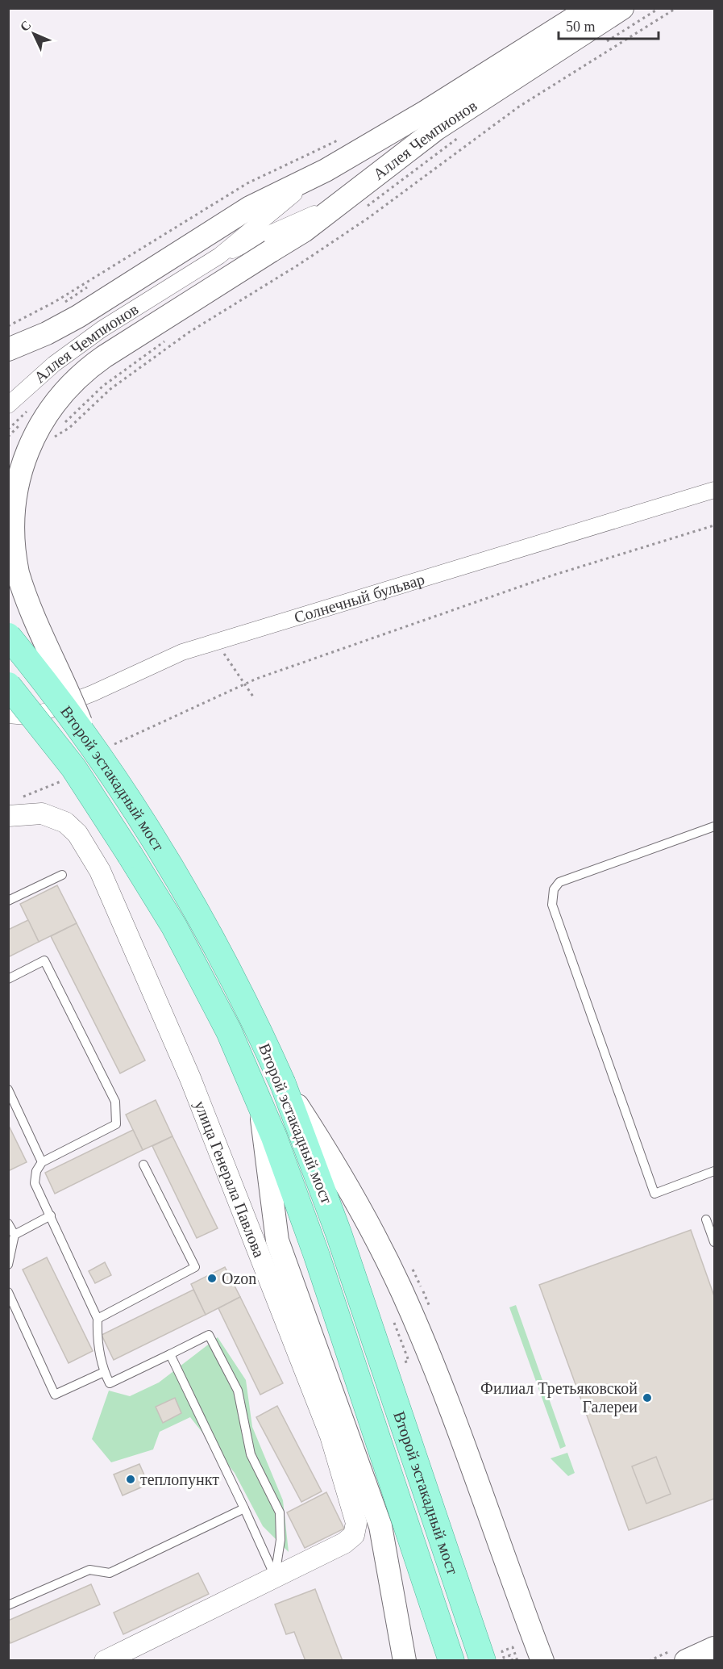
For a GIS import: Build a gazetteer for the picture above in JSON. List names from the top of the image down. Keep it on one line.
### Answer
{"streets":{"main road":["Аллея Чемпионов","Второй эстакадный мост"],"street":["Солнечный бульвар","улица Генерала Павлова"]},"places":["Ozon","Филиал Третьяковской Галереи","теплопункт"],"scale_bar":"50 m","north":"top left"}
